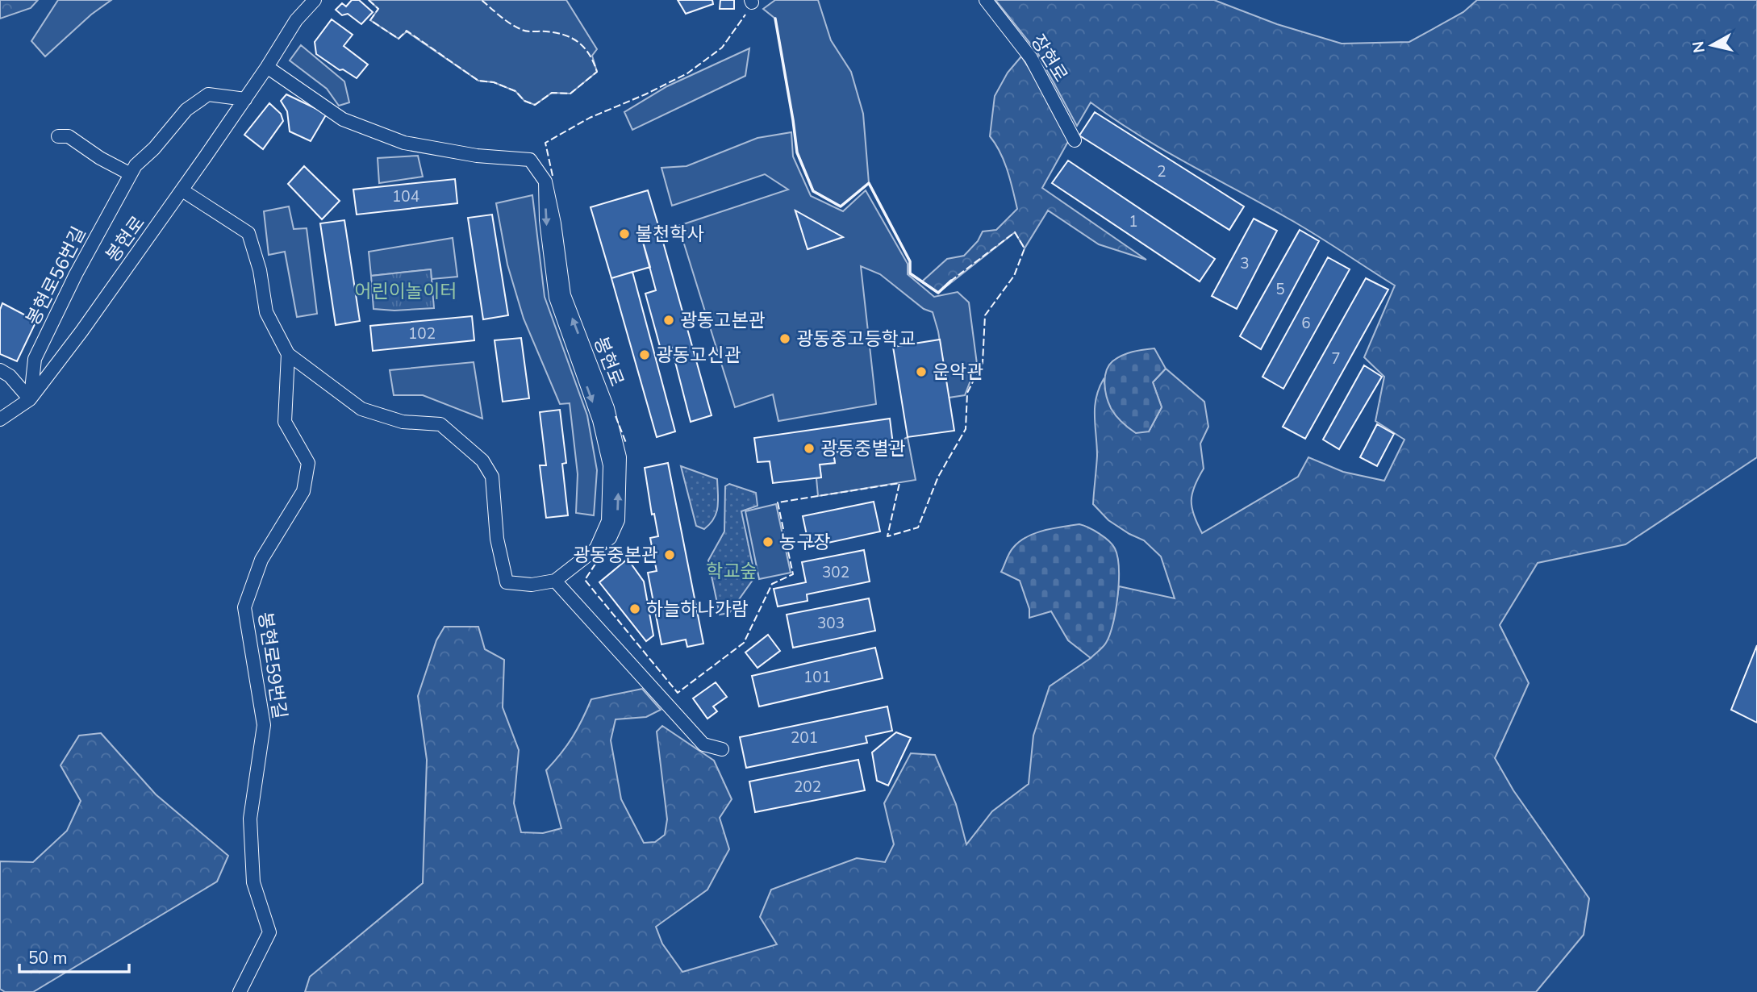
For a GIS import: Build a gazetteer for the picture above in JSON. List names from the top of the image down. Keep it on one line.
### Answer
{"streets":{"street":["장현로","봉현로","봉현로56번길","봉현로59번길"]},"crossings":[["봉현로","봉현로56번길"],["봉현로","봉현로59번길"]],"parks":["어린이놀이터","학교숲"],"places":["불천학사","광동고본관","광동중고등학교","광동고신관","운악관","광동중별관","농구장","광동중본관","하늘하나가람"],"house_numbers":["2","104","1","3","5","6","102","7","302","303","101","201","202"],"scale_bar":"50 m","north":"left"}
